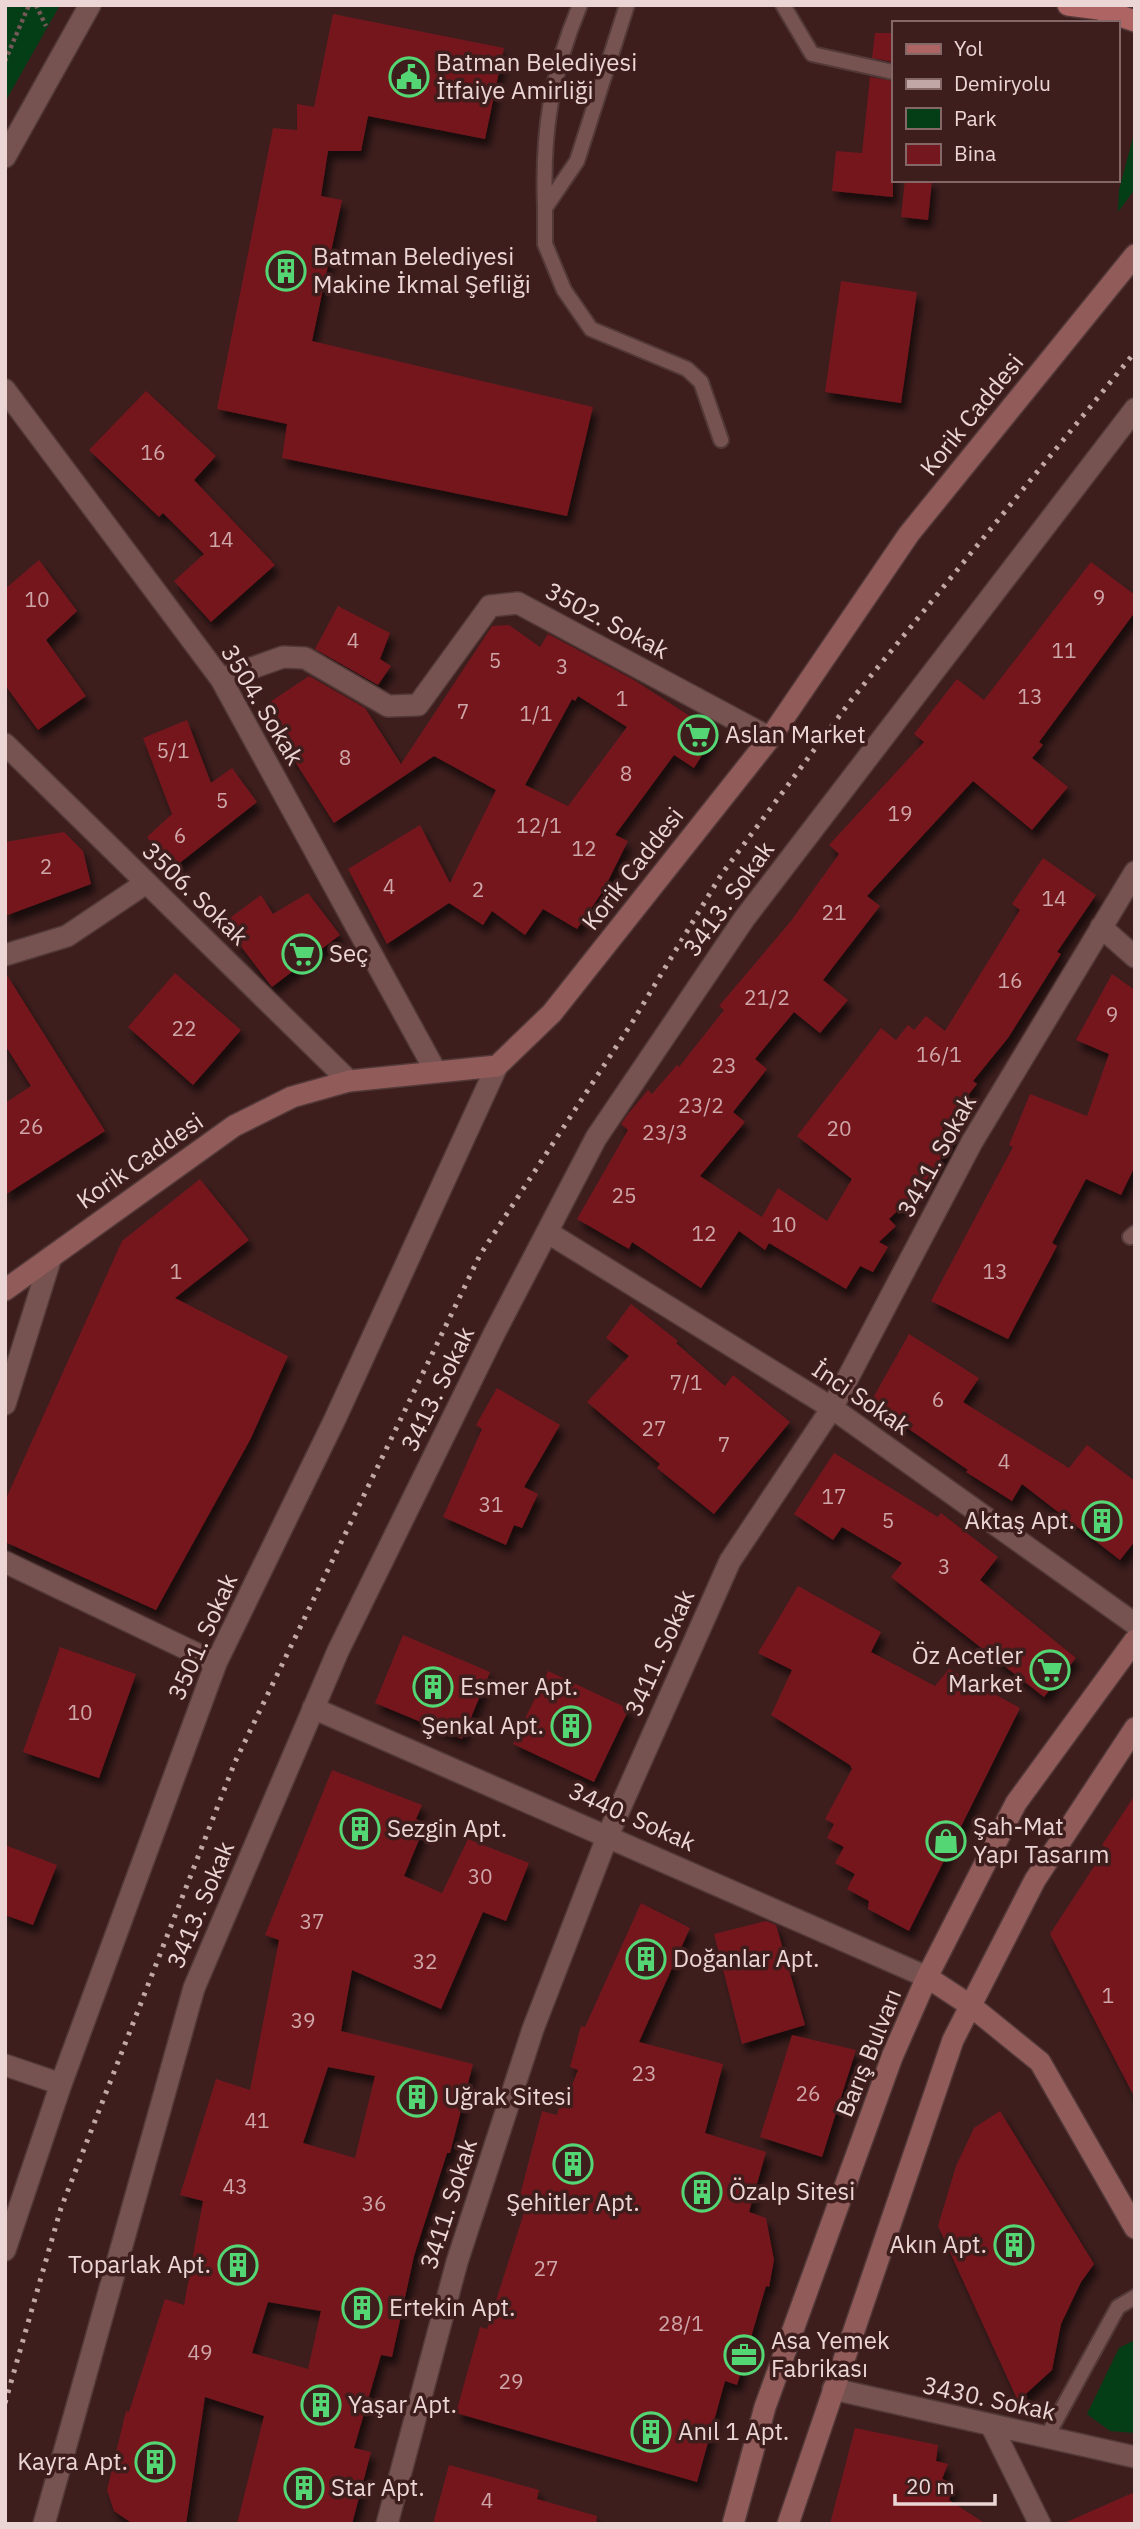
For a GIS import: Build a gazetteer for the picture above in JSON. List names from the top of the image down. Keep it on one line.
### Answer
{"streets":{"main road":["Korik Caddesi","Barış Bulvarı"],"street":["3502. Sokak","3504. Sokak","3506. Sokak","3413. Sokak","3411. Sokak","İnci Sokak","3501. Sokak","3440. Sokak","3430. Sokak"]},"crossings":[["Korik Caddesi","3502. Sokak"],["Korik Caddesi","3504. Sokak"],["Korik Caddesi","3506. Sokak"],["Korik Caddesi","3501. Sokak"],["3502. Sokak","3504. Sokak"],["3413. Sokak","İnci Sokak"],["3413. Sokak","3440. Sokak"],["3411. Sokak","İnci Sokak"],["3411. Sokak","3440. Sokak"],["3440. Sokak","Barış Bulvarı"]],"places":{"public building":["Batman Belediyesi İtfaiye Amirliği"],"building":["Batman Belediyesi Makine İkmal Şefliği","Aktaş Apt.","Esmer Apt.","Şenkal Apt.","Sezgin Apt.","Doğanlar Apt.","Uğrak Sitesi","Şehitler Apt.","Özalp Sitesi","Akın Apt.","Toparlak Apt.","Ertekin Apt.","Yaşar Apt.","Anıl 1 Apt.","Kayra Apt.","Star Apt."],"supermarket":["Aslan Market","Seç","Öz Acetler Market"],"shop":["Şah-Mat Yapı Tasarım"],"office":["Asa Yemek Fabrikası"]},"house_numbers":["16","14","9","10","4","11","5","3","13","1","7","1/1","5/1","8","8","5","19","12/1","6","12","2","4","2","14","21","16","21/2","9","22","16/1","23","23/2","26","20","23/3","25","10","12","1","13","7/1","6","27","7","4","17","31","5","3","10","30","37","32","1","39","23","26","41","43","36","27","28/1","49","29","4"],"legend":["Yol","Demiryolu","Park","Bina"],"scale_bar":"20 m"}
